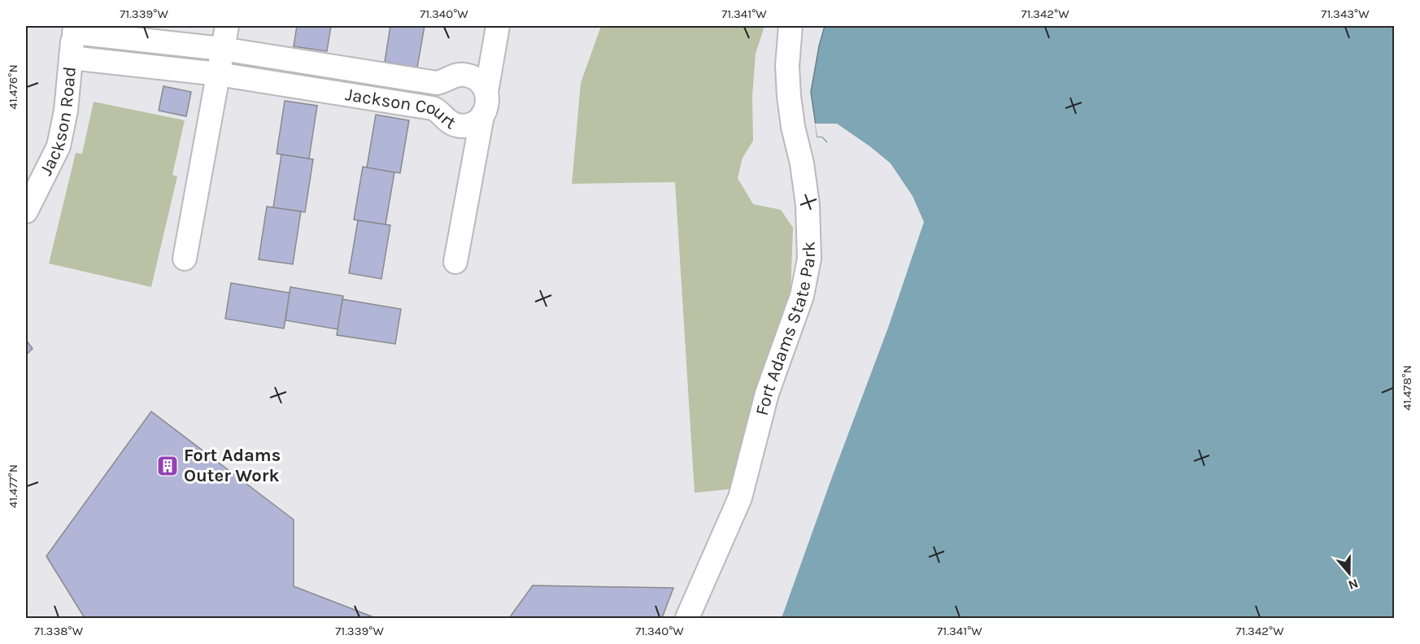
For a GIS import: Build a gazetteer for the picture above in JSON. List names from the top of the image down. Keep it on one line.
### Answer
{"streets":{"street":["Jackson Court","Jackson Road","Fort Adams State Park"]},"crossings":[["Jackson Court","Jackson Road"]],"places":{"building":["Fort Adams Outer Work"]},"north":"bottom","coordinates":["71.339°W","71.340°W","71.341°W","71.342°W","71.343°W","41.476°N","41.478°N","41.477°N","71.338°W"]}
